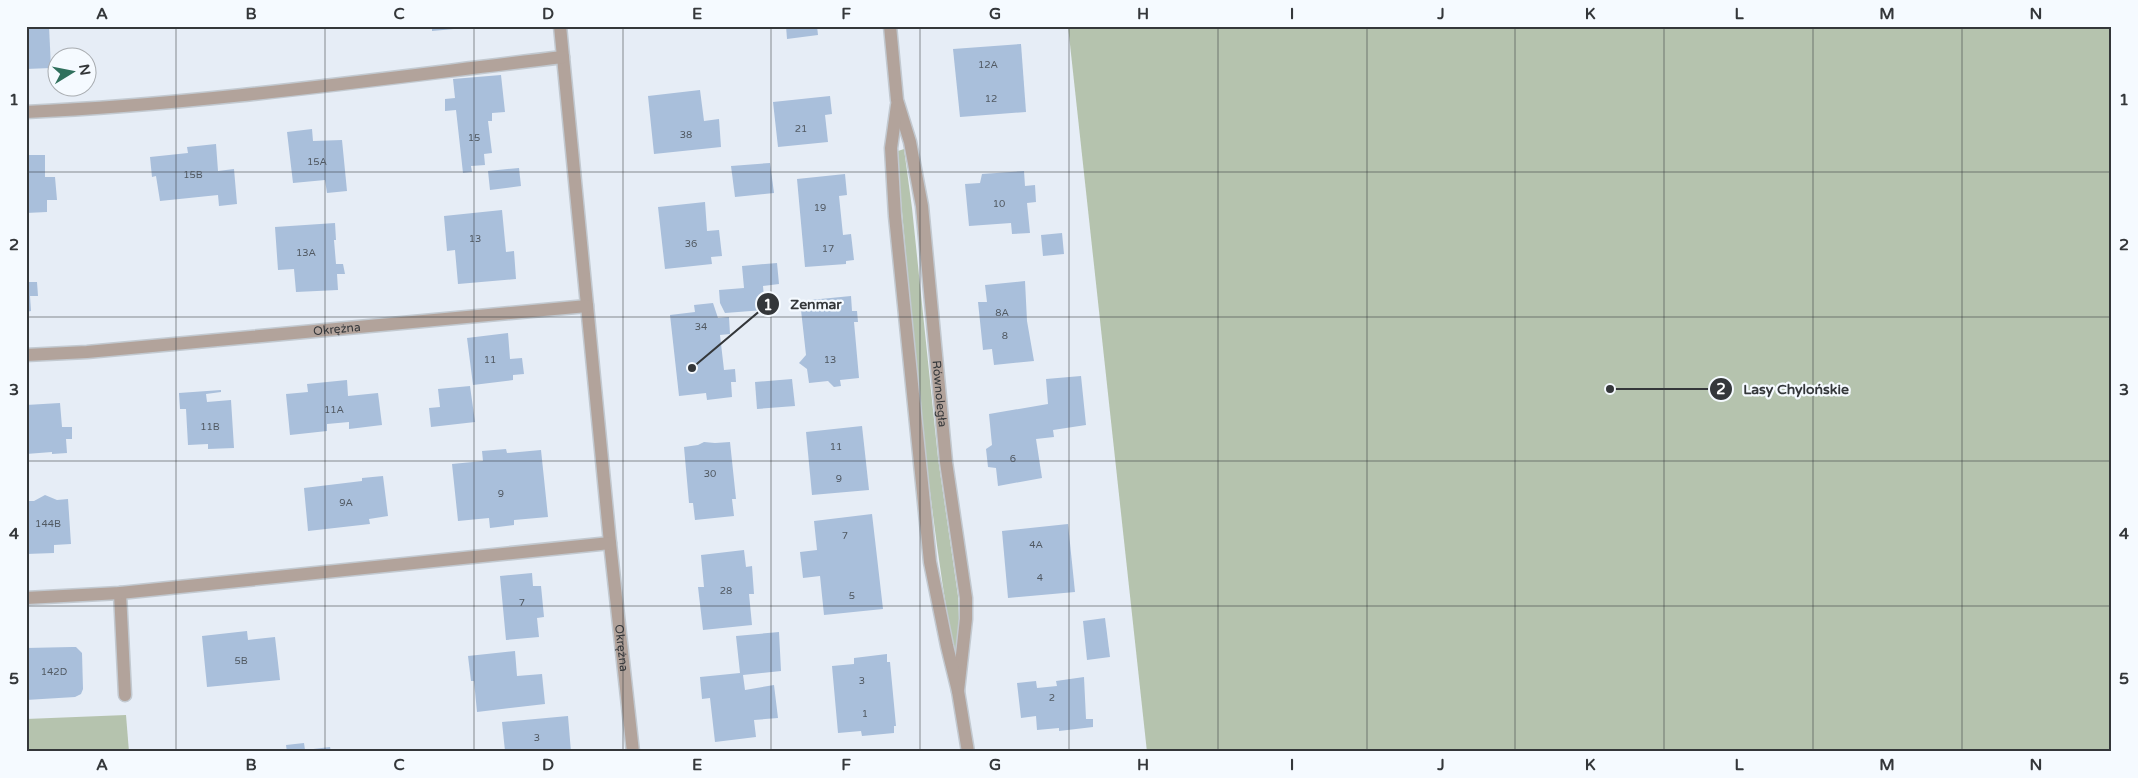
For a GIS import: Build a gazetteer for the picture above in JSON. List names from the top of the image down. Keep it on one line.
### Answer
{"streets":{"street":["Okrężna","Równoległa"]},"places":["Zenmar","Lasy Chylońskie"],"house_numbers":["12A","12","21","38","15","15A","15B","10","19","13","36","17","13A","8A","34","8","11","13","11A","11B","11","6","30","9","9","9A","144B","7","4A","4","28","5","7","5B","142D","3","2","1","3"],"north":"right","grid":{"columns":["A","B","C","D","E","F","G","H","I","J","K","L","M","N"],"rows":["1","2","3","4","5"]}}
